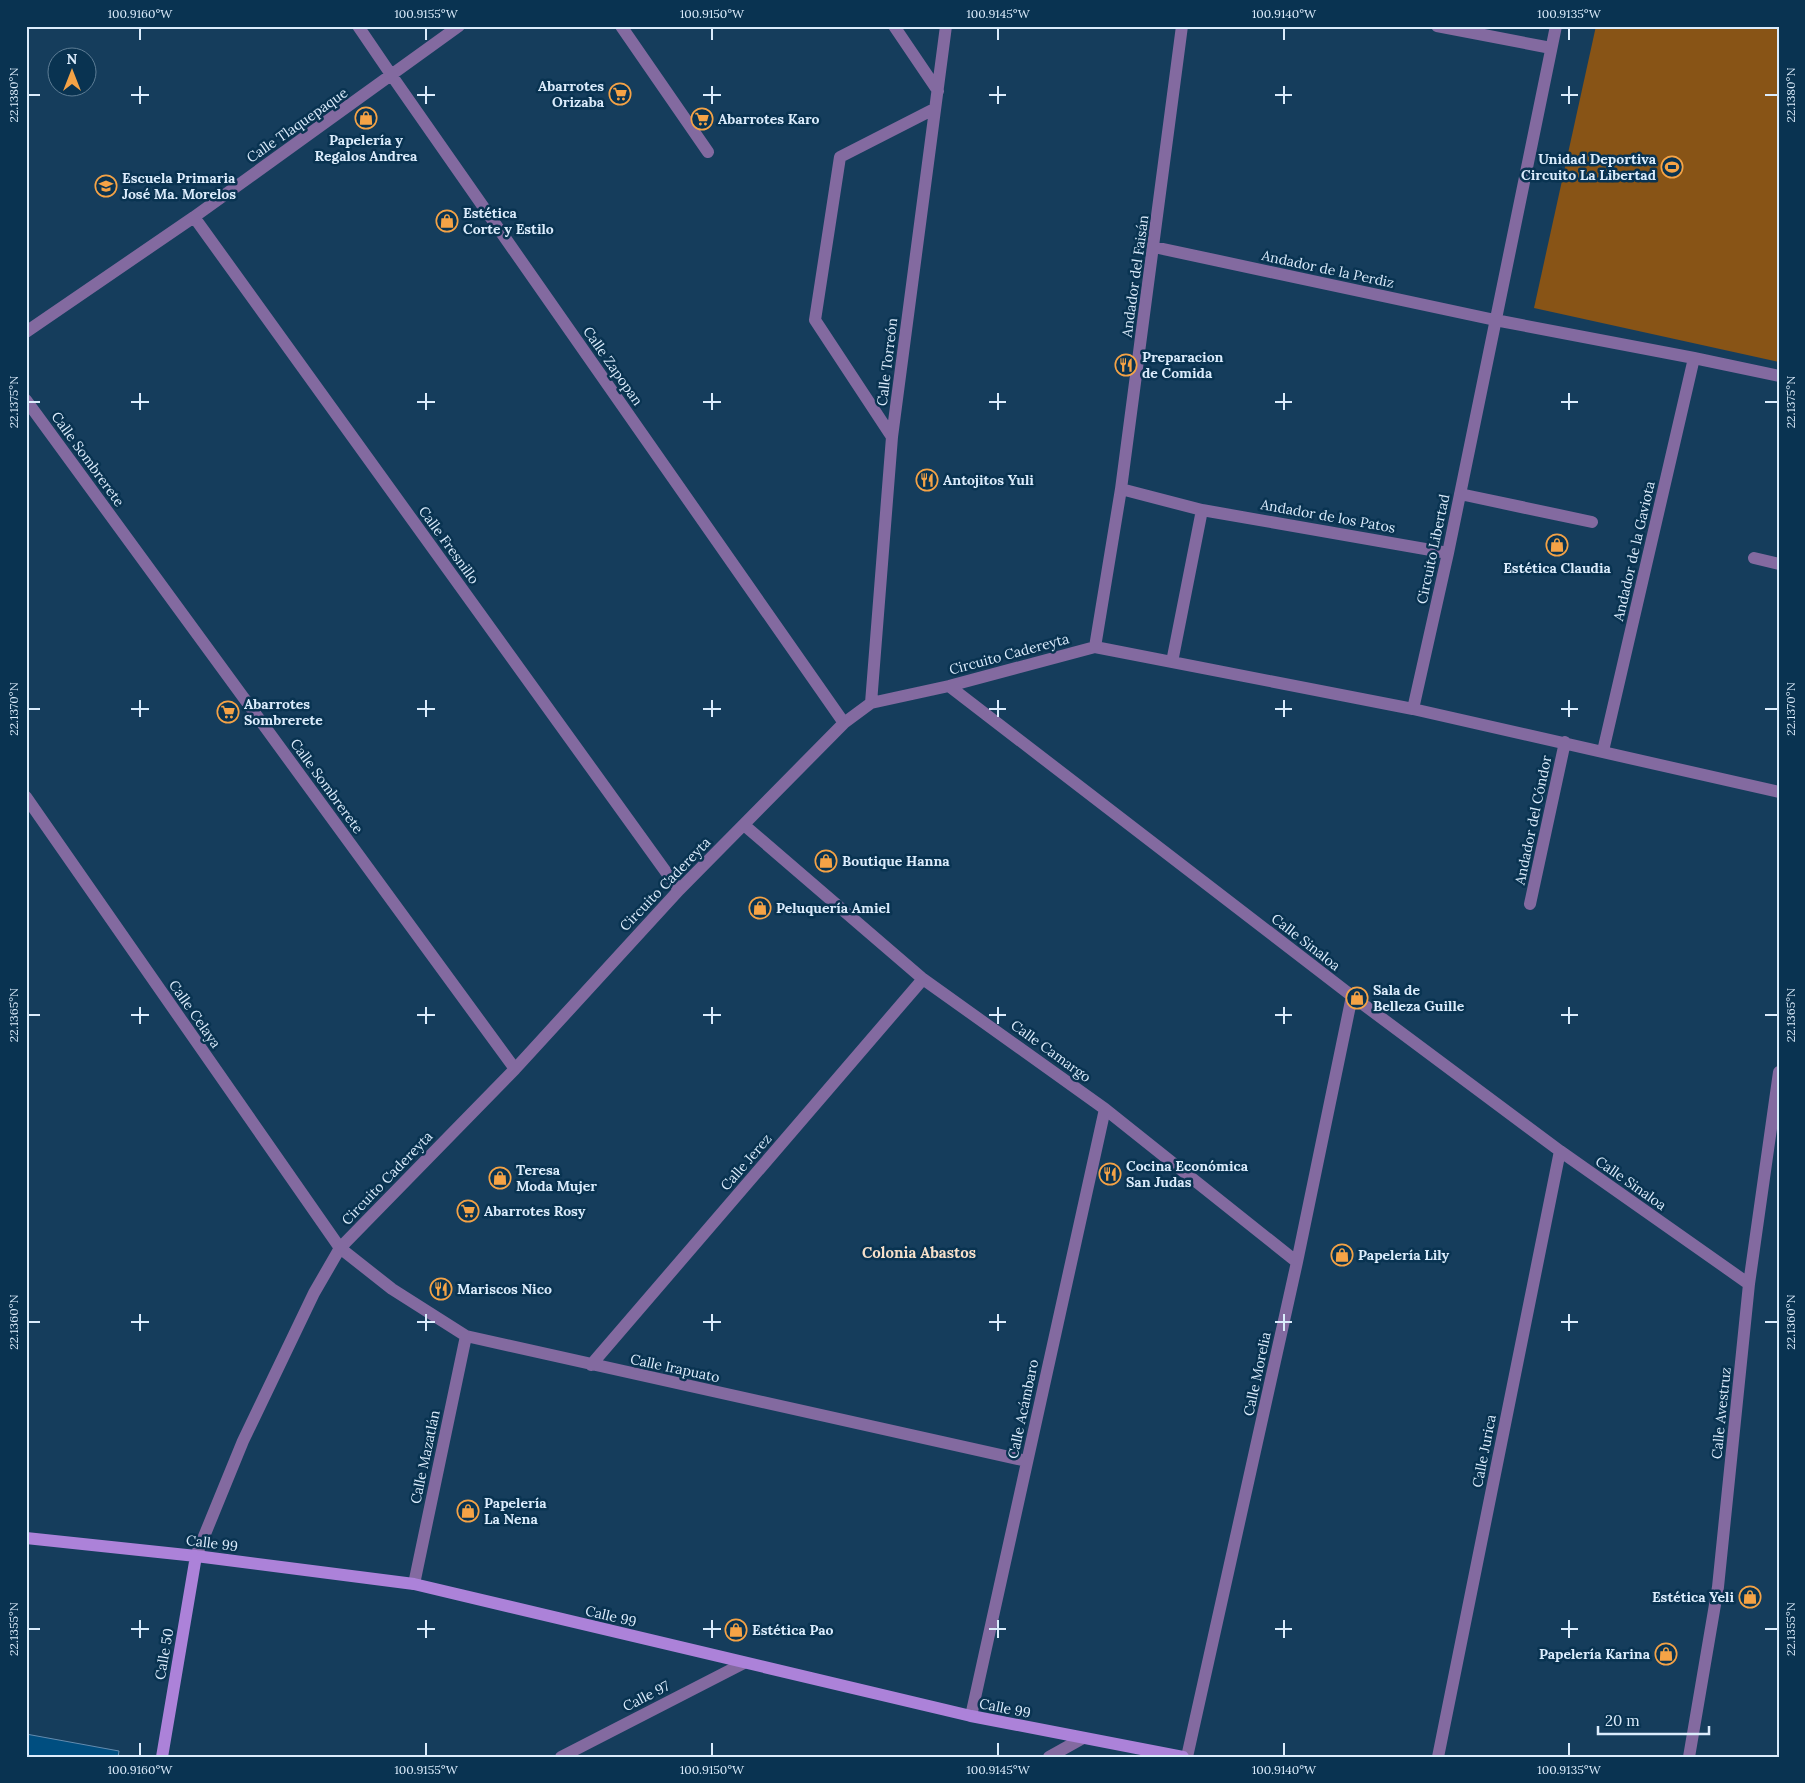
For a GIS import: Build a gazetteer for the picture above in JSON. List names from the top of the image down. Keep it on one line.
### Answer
{"streets":{"street":["Calle Tlaquepaque","Andador de la Perdiz","Andador del Faisán","Calle Torreón","Calle Zapopan","Calle Sombrerete","Andador de los Patos","Calle Fresnillo","Circuito Libertad","Andador de la Gaviota","Circuito Cadereyta","Andador del Cóndor","Calle Sinaloa","Calle Celaya","Calle Camargo","Calle Jerez","Calle Irapuato","Calle Morelia","Calle Acámbaro","Calle Avestruz","Calle Jurica","Calle Mazatlán","Calle 99","Calle 50","Calle 97"]},"crossings":[["Calle Tlaquepaque","Calle Zapopan"],["Calle Tlaquepaque","Calle Fresnillo"],["Andador de la Perdiz","Andador del Faisán"],["Andador de la Perdiz","Circuito Libertad"],["Andador del Faisán","Andador de los Patos"],["Andador del Faisán","Circuito Cadereyta"],["Calle Torreón","Circuito Cadereyta"],["Calle Zapopan","Circuito Cadereyta"],["Calle Sombrerete","Circuito Cadereyta"],["Andador de los Patos","Circuito Libertad"],["Calle Fresnillo","Circuito Cadereyta"],["Circuito Libertad","Circuito Cadereyta"],["Circuito Cadereyta","Calle Sinaloa"],["Circuito Cadereyta","Calle Celaya"],["Circuito Cadereyta","Calle Camargo"],["Circuito Cadereyta","Calle Irapuato"],["Circuito Cadereyta","Calle 99"],["Circuito Cadereyta","Calle 50"],["Calle Sinaloa","Calle Morelia"],["Calle Sinaloa","Calle Avestruz"],["Calle Sinaloa","Calle Jurica"],["Calle Celaya","Calle Irapuato"],["Calle Camargo","Calle Jerez"],["Calle Camargo","Calle Morelia"],["Calle Camargo","Calle Acámbaro"],["Calle Jerez","Calle Irapuato"],["Calle Irapuato","Calle Acámbaro"],["Calle Irapuato","Calle Mazatlán"],["Calle Morelia","Calle 99"],["Calle Acámbaro","Calle 99"],["Calle Mazatlán","Calle 99"],["Calle 99","Calle 50"],["Calle 99","Calle 97"]],"districts":["Colonia Abastos"],"places":{"supermarket":["Abarrotes Orizaba","Abarrotes Karo","Abarrotes Sombrerete","Abarrotes Rosy"],"shop":["Papelería y Regalos Andrea","Estética Corte y Estilo","Estética Claudia","Boutique Hanna","Peluquería Amiel","Sala de Belleza Guille","Teresa Moda Mujer","Papelería Lily","Papelería La Nena","Estética Yeli","Estética Pao","Papelería Karina"],"sports":["Unidad Deportiva Circuito La Libertad"],"school or university":["Escuela Primaria José Ma. Morelos"],"restaurant":["Preparacion de Comida","Antojitos Yuli","Cocina Económica San Judas","Mariscos Nico"]},"scale_bar":"20 m","north":"top","coordinates":["100.9160°W","100.9155°W","100.9150°W","100.9145°W","100.9140°W","100.9135°W","22.1380°N","22.1375°N","22.1370°N","22.1365°N","22.1360°N","22.1355°N"]}
